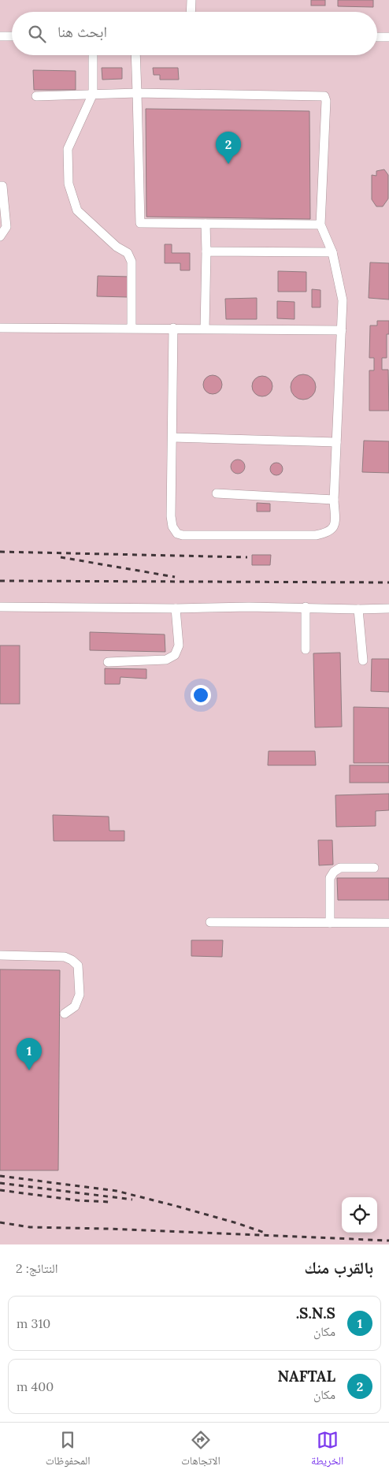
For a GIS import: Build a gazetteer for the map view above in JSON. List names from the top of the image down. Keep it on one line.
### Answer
{"page":{"search":"ابحث هنا","pins":["2","1"],"heading":["بالقرب منك","النتائج: 2"],"list":[{"mark":"1","name":"S.N.S.","note":"مكان","value":"310 m"},{"mark":"2","name":"NAFTAL","note":"مكان","value":"400 m"}],"nav":["الخريطة","الاتجاهات","المحفوظات"]}}
